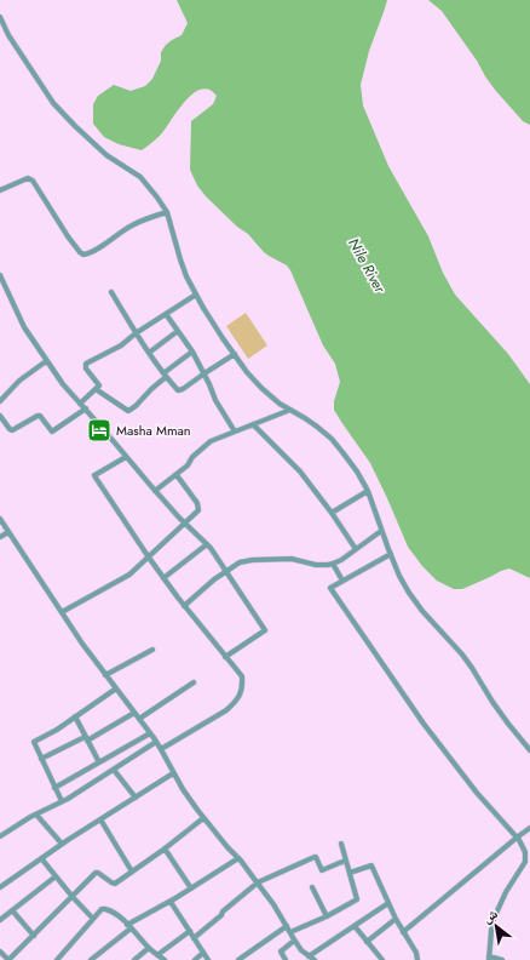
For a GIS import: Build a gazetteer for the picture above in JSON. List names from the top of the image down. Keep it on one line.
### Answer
{"water":["Nile River"],"places":{"hotel":["Masha Mman"]},"north":"top left"}
